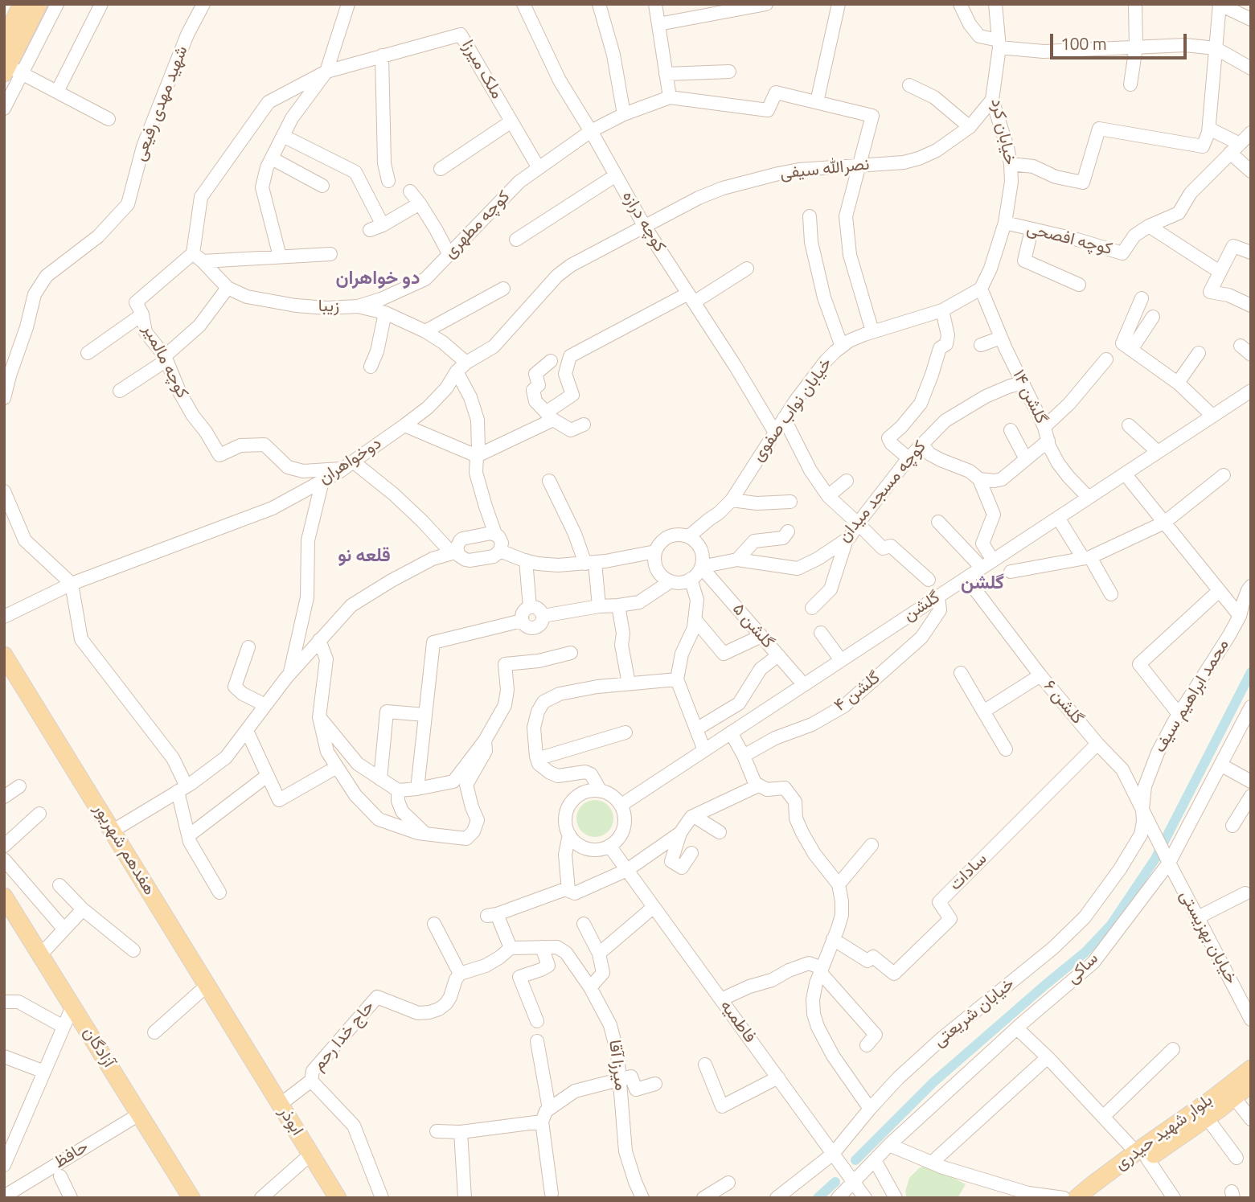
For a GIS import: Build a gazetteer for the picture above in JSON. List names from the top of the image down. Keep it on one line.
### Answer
{"streets":{"main road":["هفدهم شهریور","آزادگان","ابوذر","بلوار شهید حیدری"],"street":["ملک میرزا","شهید مهدی رفیعی","خیابان کرد","نصرالله سیفی","کوچه درازه","کوچه مطهری","کوچه افصحی","زیبا","کوچه مالمیر","گلشن ۱۴","خیابان نواب صفوی","دوخواهران","کوچه مسجد میدان","گلشن","گلشن ۵","گلشن ۴","محمد ابراهیم سیف","گلشن ۶","سادات","خیابان بهزیستی","ساکی","خیابان شریعتی","فاطمیه","حاج خدا رحم","میرزا آقا","حافظ"]},"crossings":[["ملک میرزا","کوچه مطهری"],["ملک میرزا","زیبا"],["ملک میرزا","کوچه مالمیر"],["خیابان کرد","نصرالله سیفی"],["خیابان کرد","کوچه افصحی"],["خیابان کرد","گلشن ۱۴"],["خیابان کرد","خیابان نواب صفوی"],["نصرالله سیفی","کوچه درازه"],["نصرالله سیفی","دوخواهران"],["کوچه درازه","کوچه مطهری"],["کوچه درازه","خیابان نواب صفوی"],["کوچه درازه","دوخواهران"],["کوچه مطهری","زیبا"],["زیبا","کوچه مالمیر"],["زیبا","دوخواهران"],["کوچه مالمیر","دوخواهران"],["گلشن ۱۴","خیابان نواب صفوی"],["گلشن ۱۴","کوچه مسجد میدان"],["گلشن ۱۴","گلشن"],["خیابان نواب صفوی","کوچه مسجد میدان"],["خیابان نواب صفوی","گلشن ۵"],["کوچه مسجد میدان","گلشن ۵"],["گلشن","گلشن ۵"],["گلشن","گلشن ۴"],["گلشن","گلشن ۶"],["گلشن","فاطمیه"],["محمد ابراهیم سیف","گلشن ۶"],["محمد ابراهیم سیف","خیابان شریعتی"],["گلشن ۶","سادات"],["گلشن ۶","خیابان بهزیستی"],["گلشن ۶","خیابان شریعتی"],["هفدهم شهریور","ابوذر"],["خیابان بهزیستی","ساکی"],["ساکی","فاطمیه"],["خیابان شریعتی","فاطمیه"],["حاج خدا رحم","ابوذر"],["آزادگان","حافظ"]],"districts":["دو خواهران","قلعه نو","گلشن"],"scale_bar":"100 m"}
